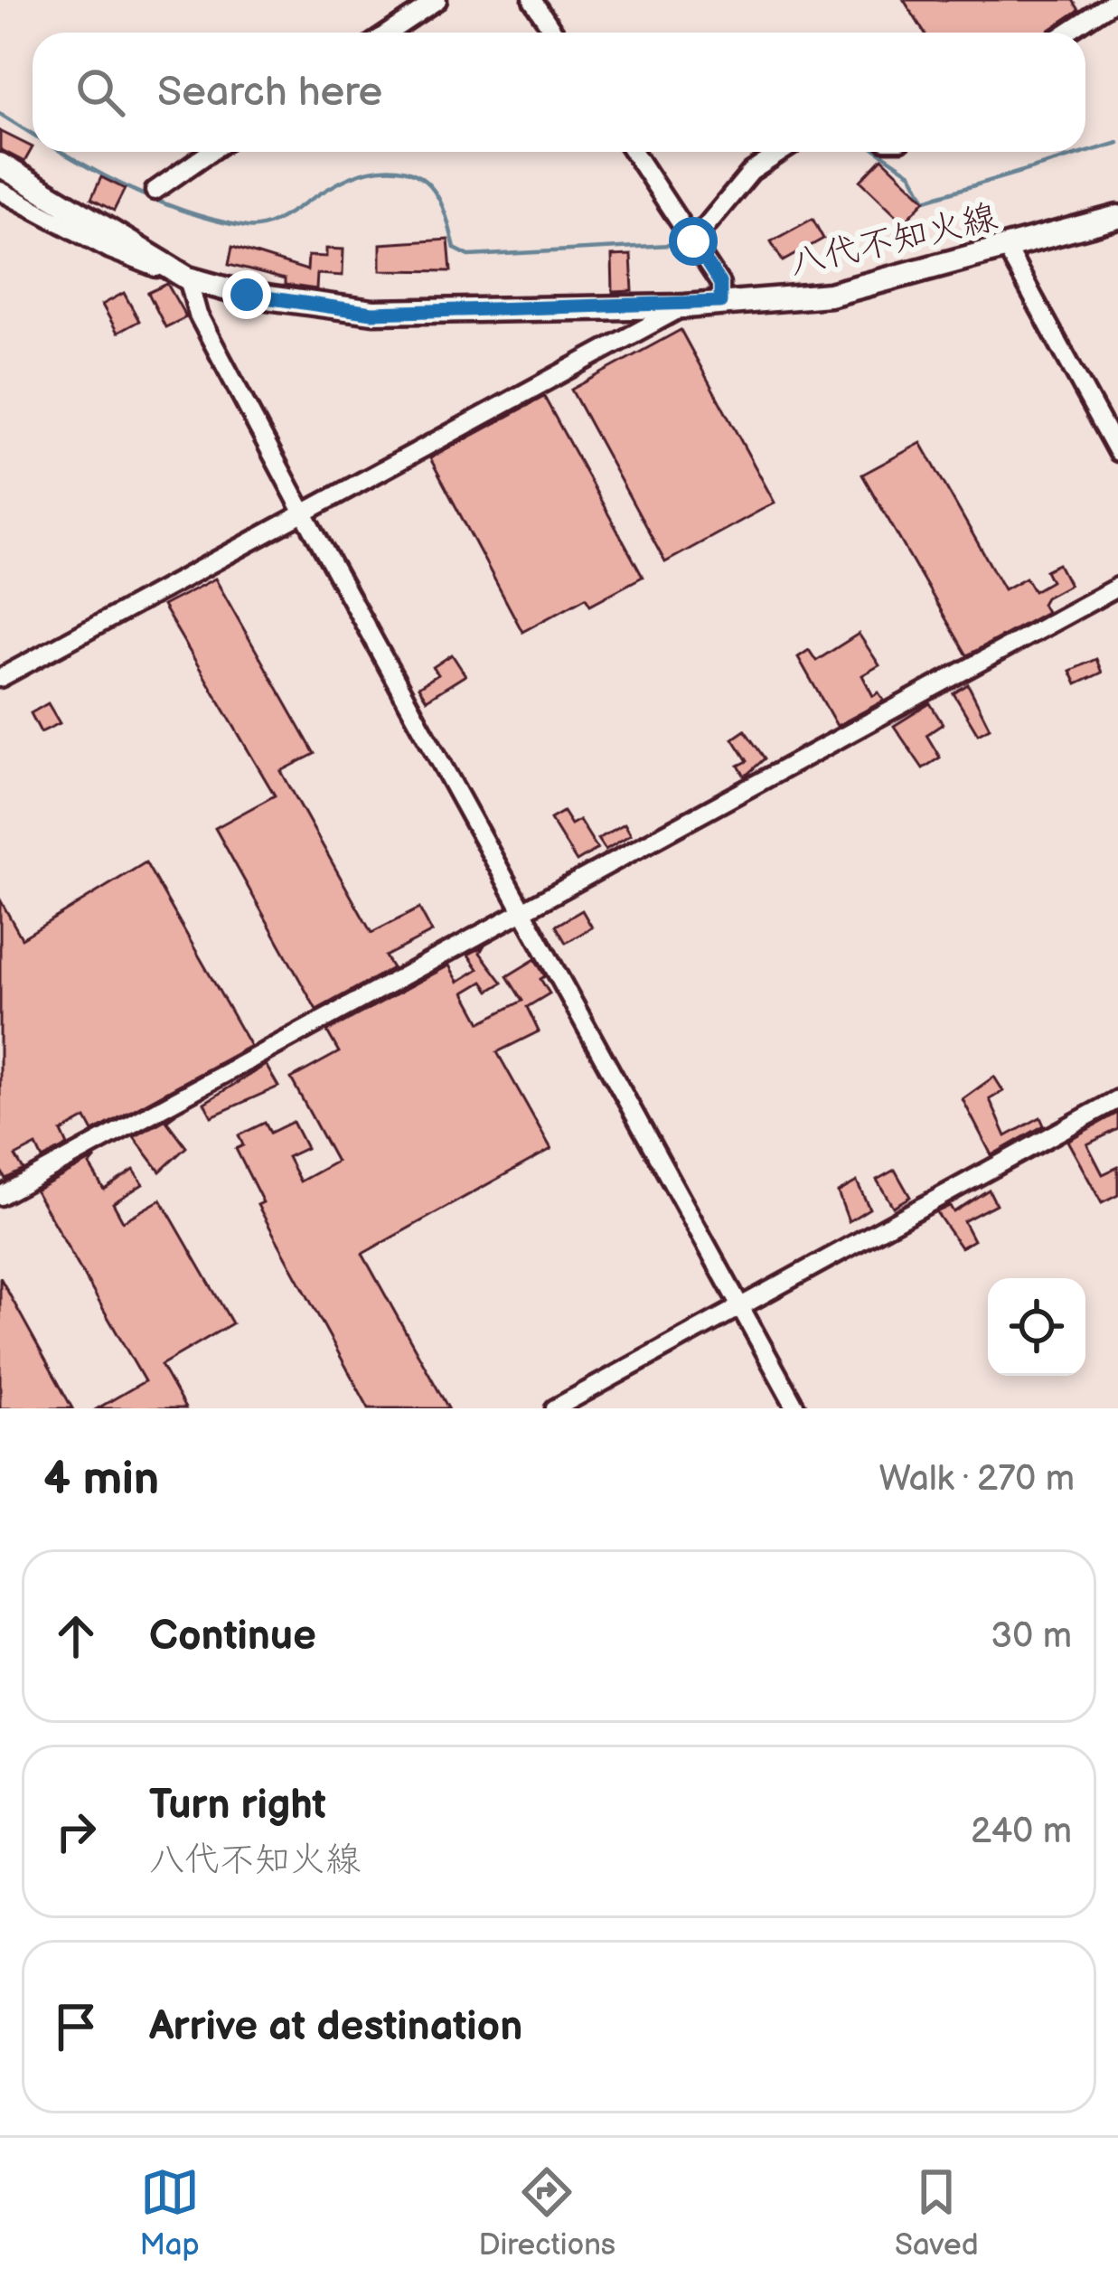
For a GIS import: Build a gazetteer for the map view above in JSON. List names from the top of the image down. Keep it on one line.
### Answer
{"streets":{"main road":["八代不知火線"]},"page":{"search":"Search here","heading":["4 min","Walk · 270 m"],"list":[["Continue","30 m"],["Turn right","八代不知火線","240 m"],"Arrive at destination"],"nav":["Map","Directions","Saved"]}}
